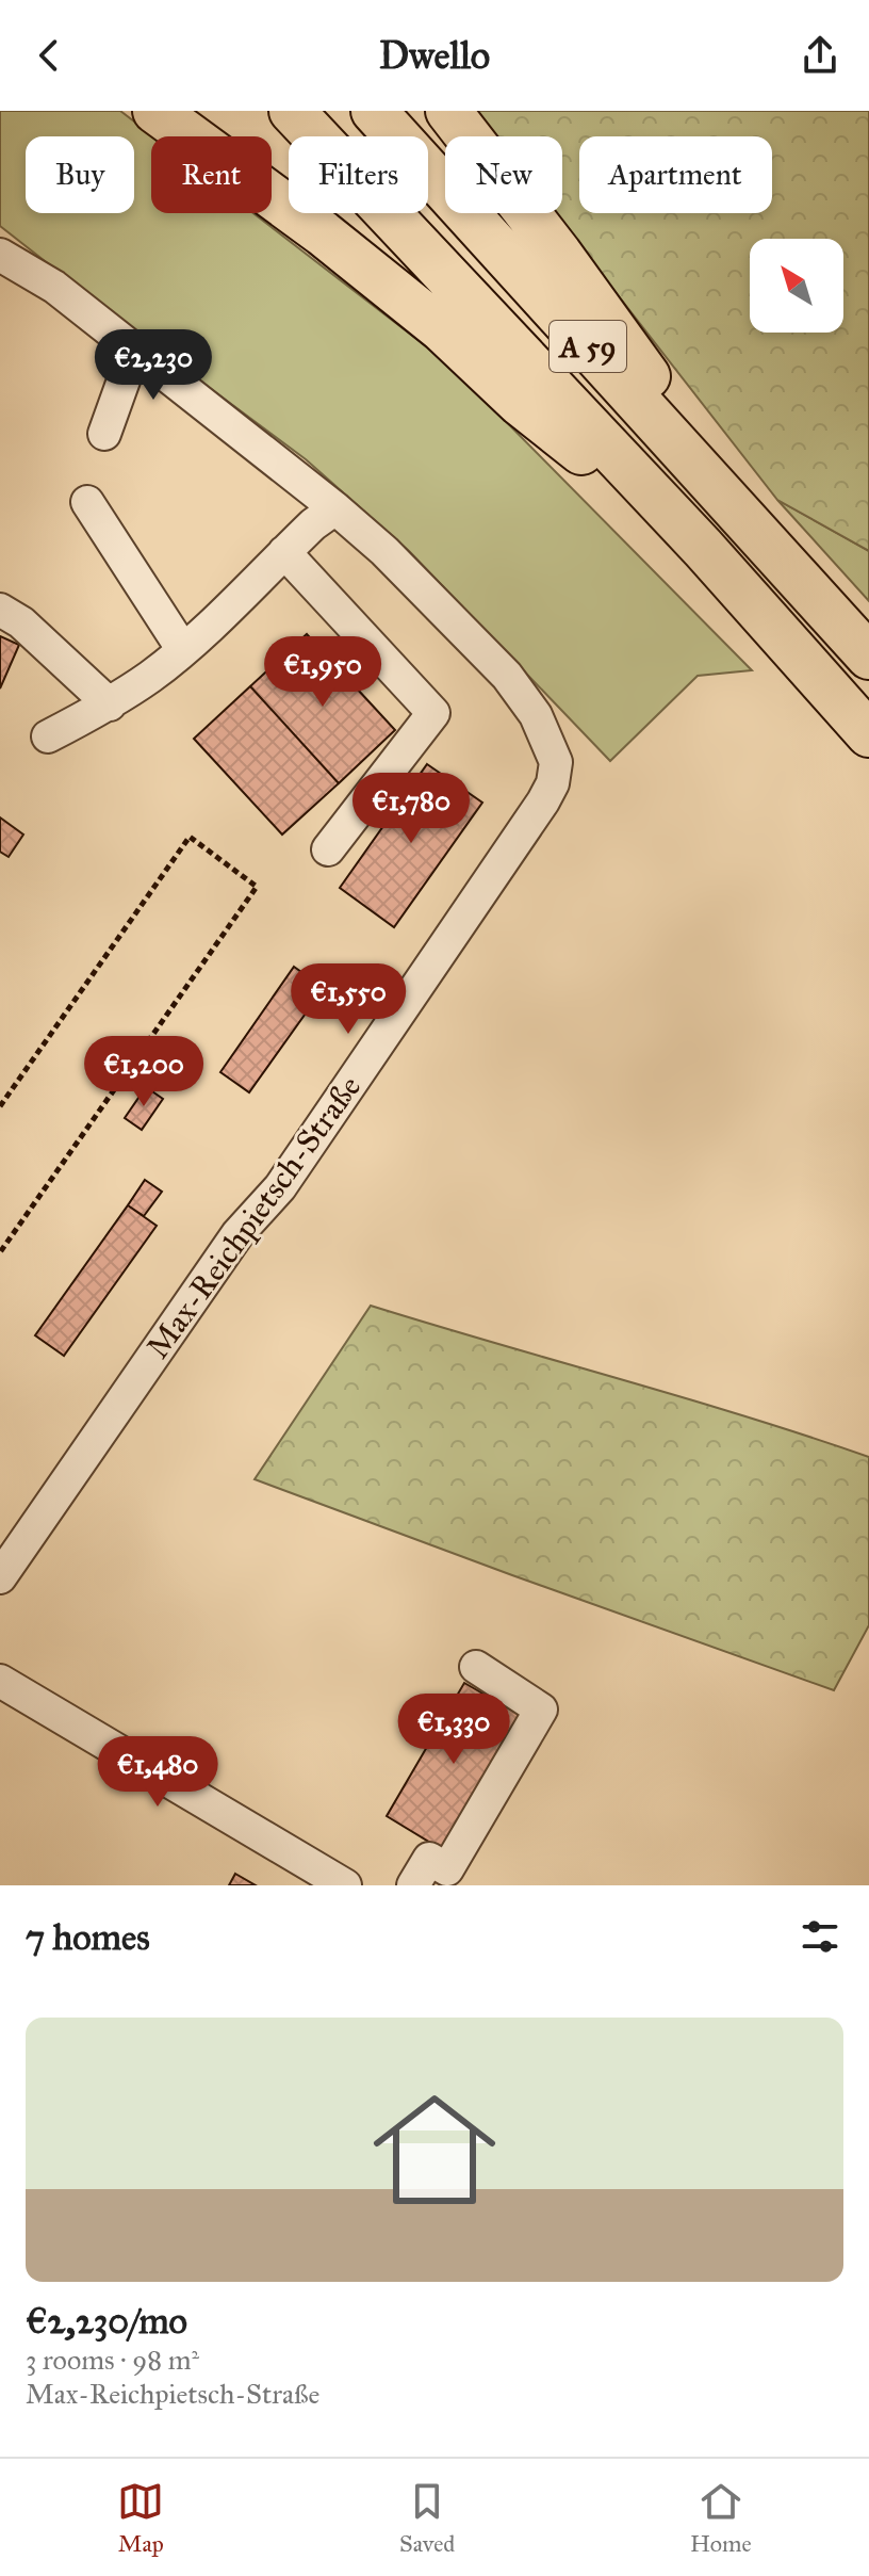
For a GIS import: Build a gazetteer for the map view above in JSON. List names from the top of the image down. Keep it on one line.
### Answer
{"streets":{"highway":["A 59"],"street":["Max-Reichpietsch-Straße"]},"north":"top left","page":{"header":"Dwello","chip":["Buy","Rent","Filters","New","Apartment"],"price":["€2,230","€1,950","€1,780","€1,550","€1,200","€1,330","€1,480"],"heading":"7 homes","list":[{"name":"€2,230/mo","note":"3 rooms · 98 m² · Max-Reichpietsch-Straße"}],"tabs":["Map","Saved","Home"]}}
